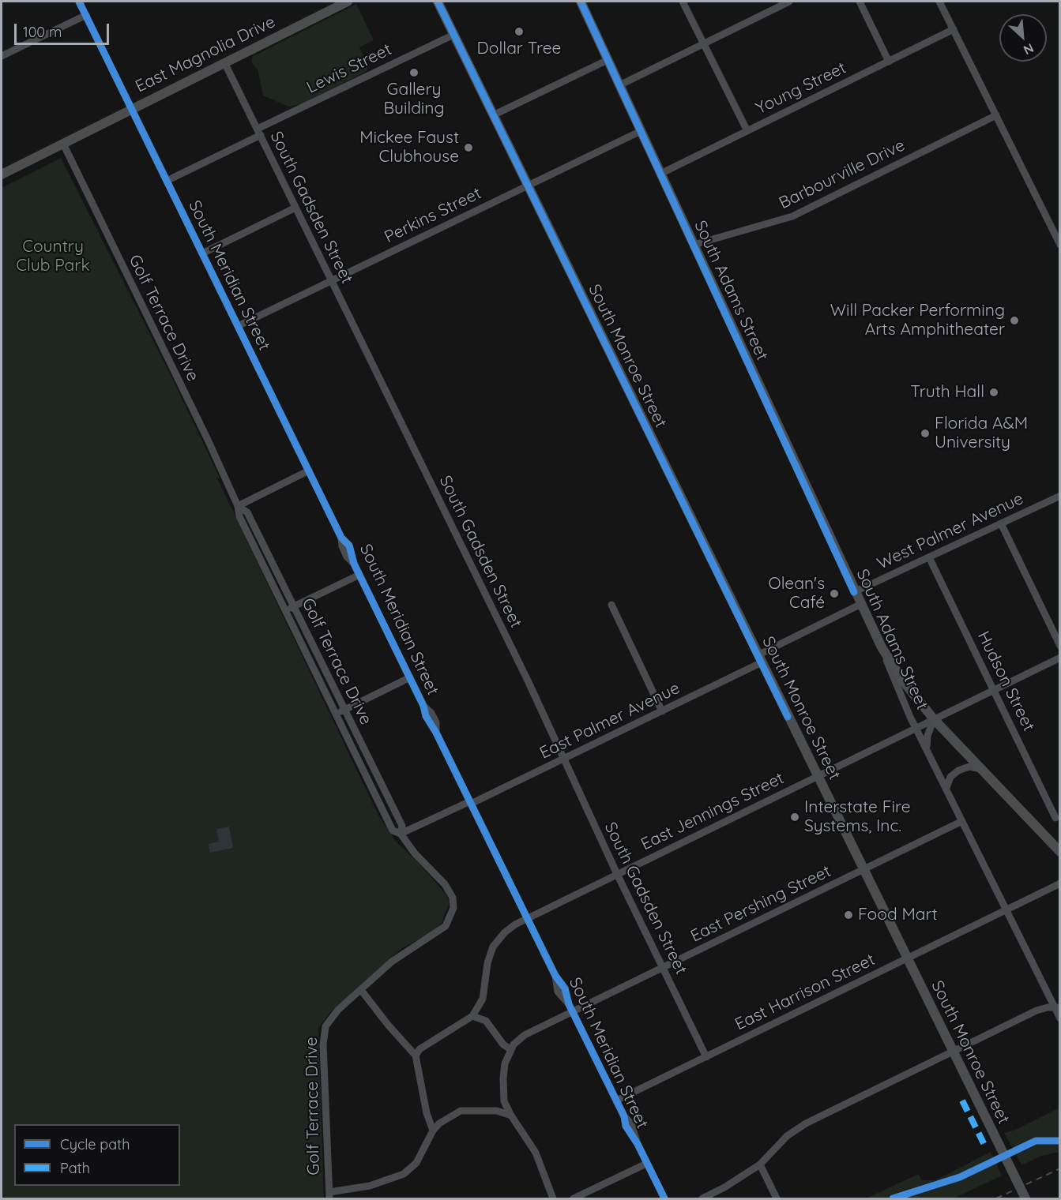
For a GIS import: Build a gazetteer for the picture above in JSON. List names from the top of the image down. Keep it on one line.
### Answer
{"streets":{"main road":["East Magnolia Drive","South Adams Street","South Monroe Street"],"street":["Lewis Street","Young Street","Barbourville Drive","South Gadsden Street","Perkins Street","South Meridian Street","Golf Terrace Drive","West Palmer Avenue","Hudson Street","East Palmer Avenue","East Jennings Street","East Pershing Street","East Harrison Street"]},"crossings":[["East Magnolia Drive","South Gadsden Street"],["East Magnolia Drive","South Meridian Street"],["East Magnolia Drive","Golf Terrace Drive"],["Lewis Street","South Gadsden Street"],["Lewis Street","South Meridian Street"],["Lewis Street","South Monroe Street"],["Young Street","South Adams Street"],["Barbourville Drive","South Adams Street"],["South Gadsden Street","Perkins Street"],["South Gadsden Street","East Palmer Avenue"],["South Gadsden Street","East Jennings Street"],["South Gadsden Street","East Pershing Street"],["South Gadsden Street","East Harrison Street"],["Perkins Street","South Meridian Street"],["Perkins Street","South Adams Street"],["Perkins Street","South Monroe Street"],["South Meridian Street","East Palmer Avenue"],["South Meridian Street","East Jennings Street"],["South Meridian Street","East Pershing Street"],["South Meridian Street","East Harrison Street"],["South Adams Street","West Palmer Avenue"],["South Adams Street","East Palmer Avenue"],["South Adams Street","East Jennings Street"],["South Adams Street","East Pershing Street"],["South Adams Street","East Harrison Street"],["Golf Terrace Drive","East Palmer Avenue"],["South Monroe Street","East Palmer Avenue"],["South Monroe Street","East Jennings Street"],["South Monroe Street","East Pershing Street"],["South Monroe Street","East Harrison Street"],["West Palmer Avenue","Hudson Street"],["Hudson Street","East Jennings Street"]],"parks":["Country Club Park"],"places":["Dollar Tree","Gallery Building","Mickee Faust Clubhouse","Will Packer Performing Arts Amphitheater","Truth Hall","Florida A&M University","Olean's Café","Interstate Fire Systems, Inc.","Food Mart"],"legend":["Cycle path","Path"],"scale_bar":"100 m","north":"bottom right"}
